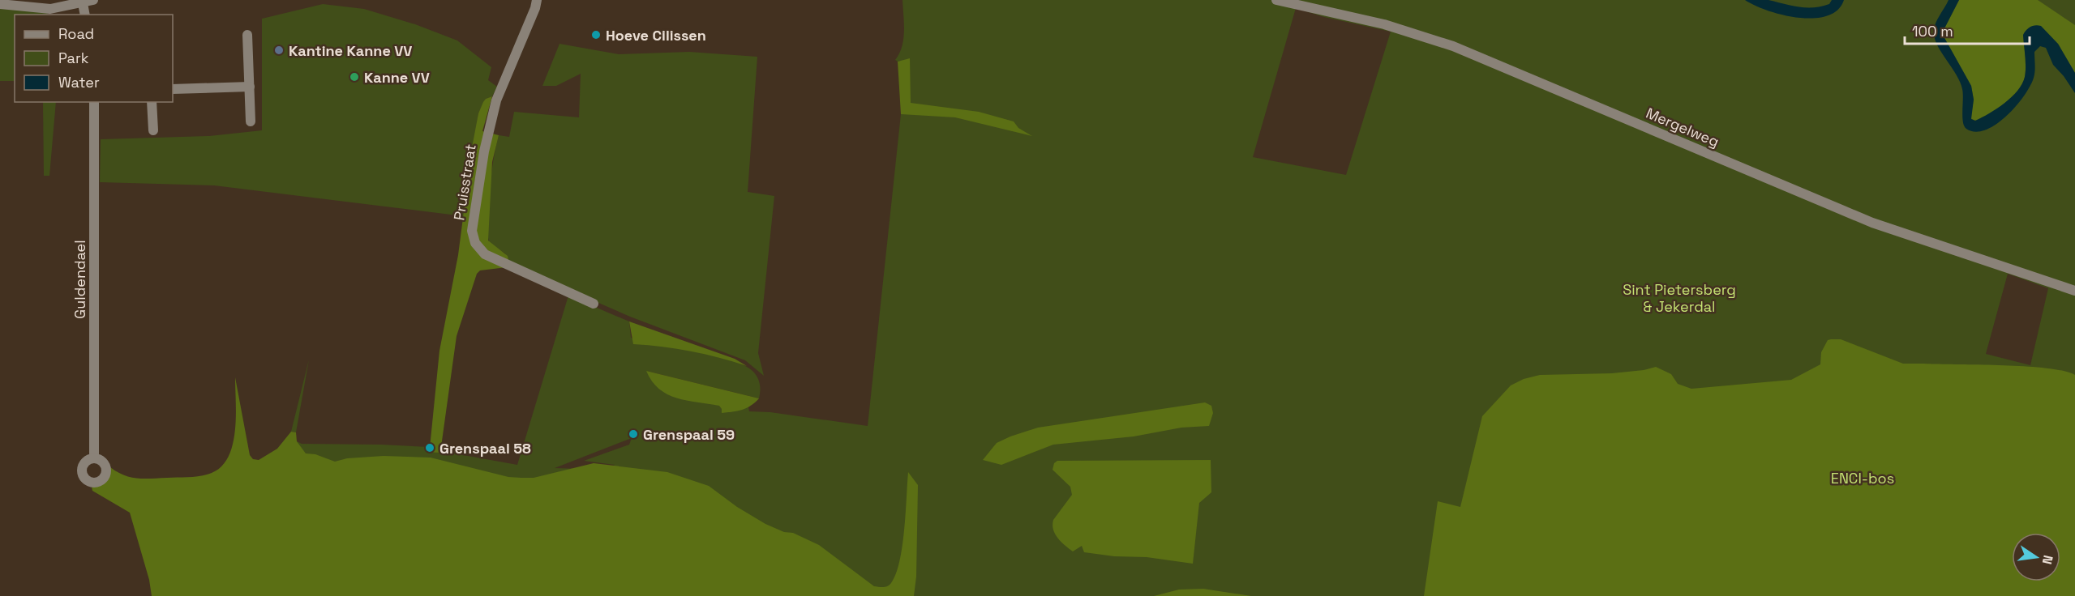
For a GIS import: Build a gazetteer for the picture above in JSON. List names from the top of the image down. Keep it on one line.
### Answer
{"streets":{"street":["Mergelweg","Pruisstraat","Guldendael"]},"parks":["Sint Pietersberg & Jekerdal","ENCI-bos"],"places":["Hoeve Cilissen","Kantine Kanne VV","Kanne VV","Grenspaal 59","Grenspaal 58"],"legend":["Road","Park","Water"],"scale_bar":"100 m","north":"right"}
